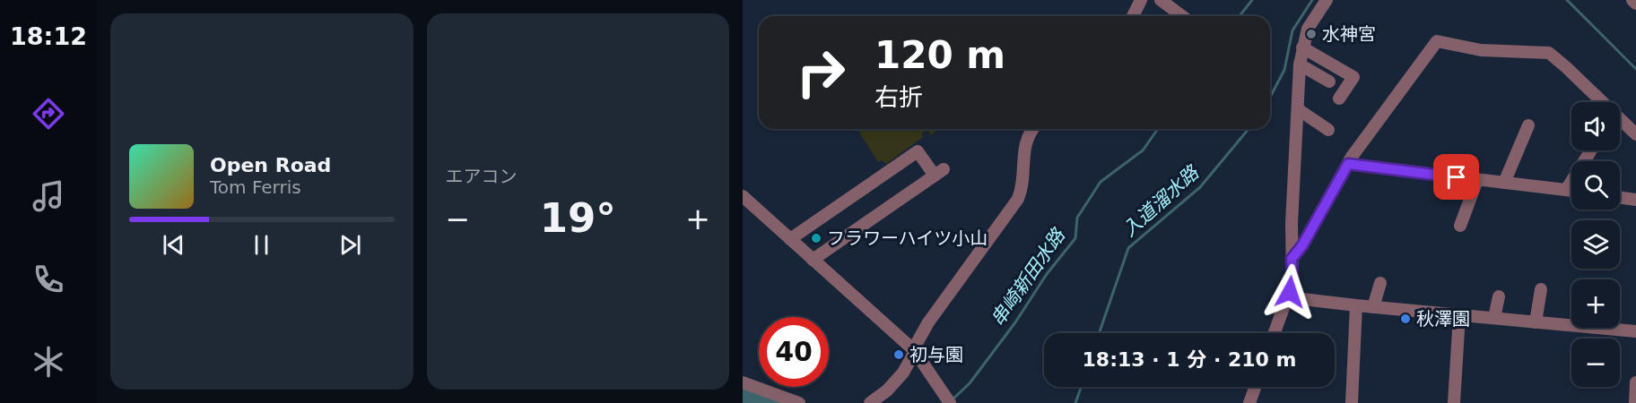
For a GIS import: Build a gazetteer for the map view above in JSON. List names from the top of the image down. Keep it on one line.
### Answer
{"water":["入道溜水路","串崎新田水路"],"places":["水神宮","フラワーハイツ小山","秋澤園","初与園"],"page":{"tabs":"18:12","tile":"エアコン","turn":["120 m","右折"],"map_buttons":["+","−"],"song":["Open Road","Tom Ferris"],"heat":["−","19°","+"],"limit":"40","trip":"18:13 · 1 分 · 210 m"}}
